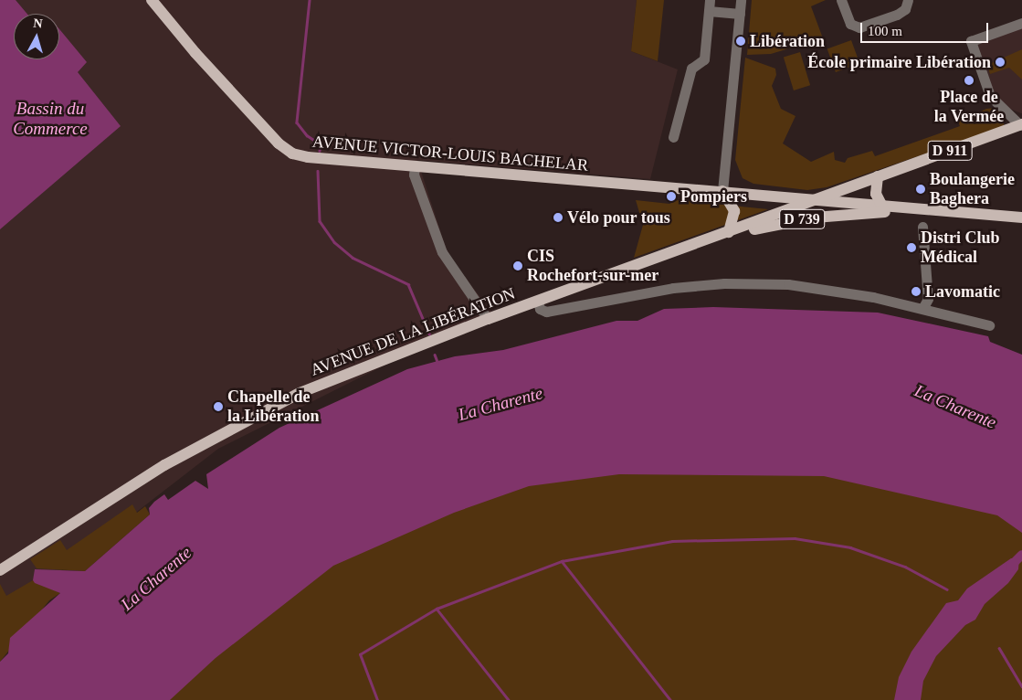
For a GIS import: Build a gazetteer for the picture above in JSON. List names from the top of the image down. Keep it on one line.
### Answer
{"streets":{"main road":["D 911","AVENUE VICTOR-LOUIS BACHELAR","D 739","AVENUE DE LA LIBÉRATION"]},"crossings":[["D 911","D 739"],["AVENUE VICTOR-LOUIS BACHELAR","D 739"],["AVENUE VICTOR-LOUIS BACHELAR","AVENUE DE LA LIBÉRATION"],["D 739","AVENUE DE LA LIBÉRATION"]],"water":["Bassin du Commerce","La Charente"],"places":["Libération","École primaire Libération","Place de la Vermée","Boulangerie Baghera","Pompiers","Vélo pour tous","Distri Club Médical","CIS Rochefort-sur-mer","Lavomatic","Chapelle de la Libération"],"scale_bar":"100 m","north":"top"}
